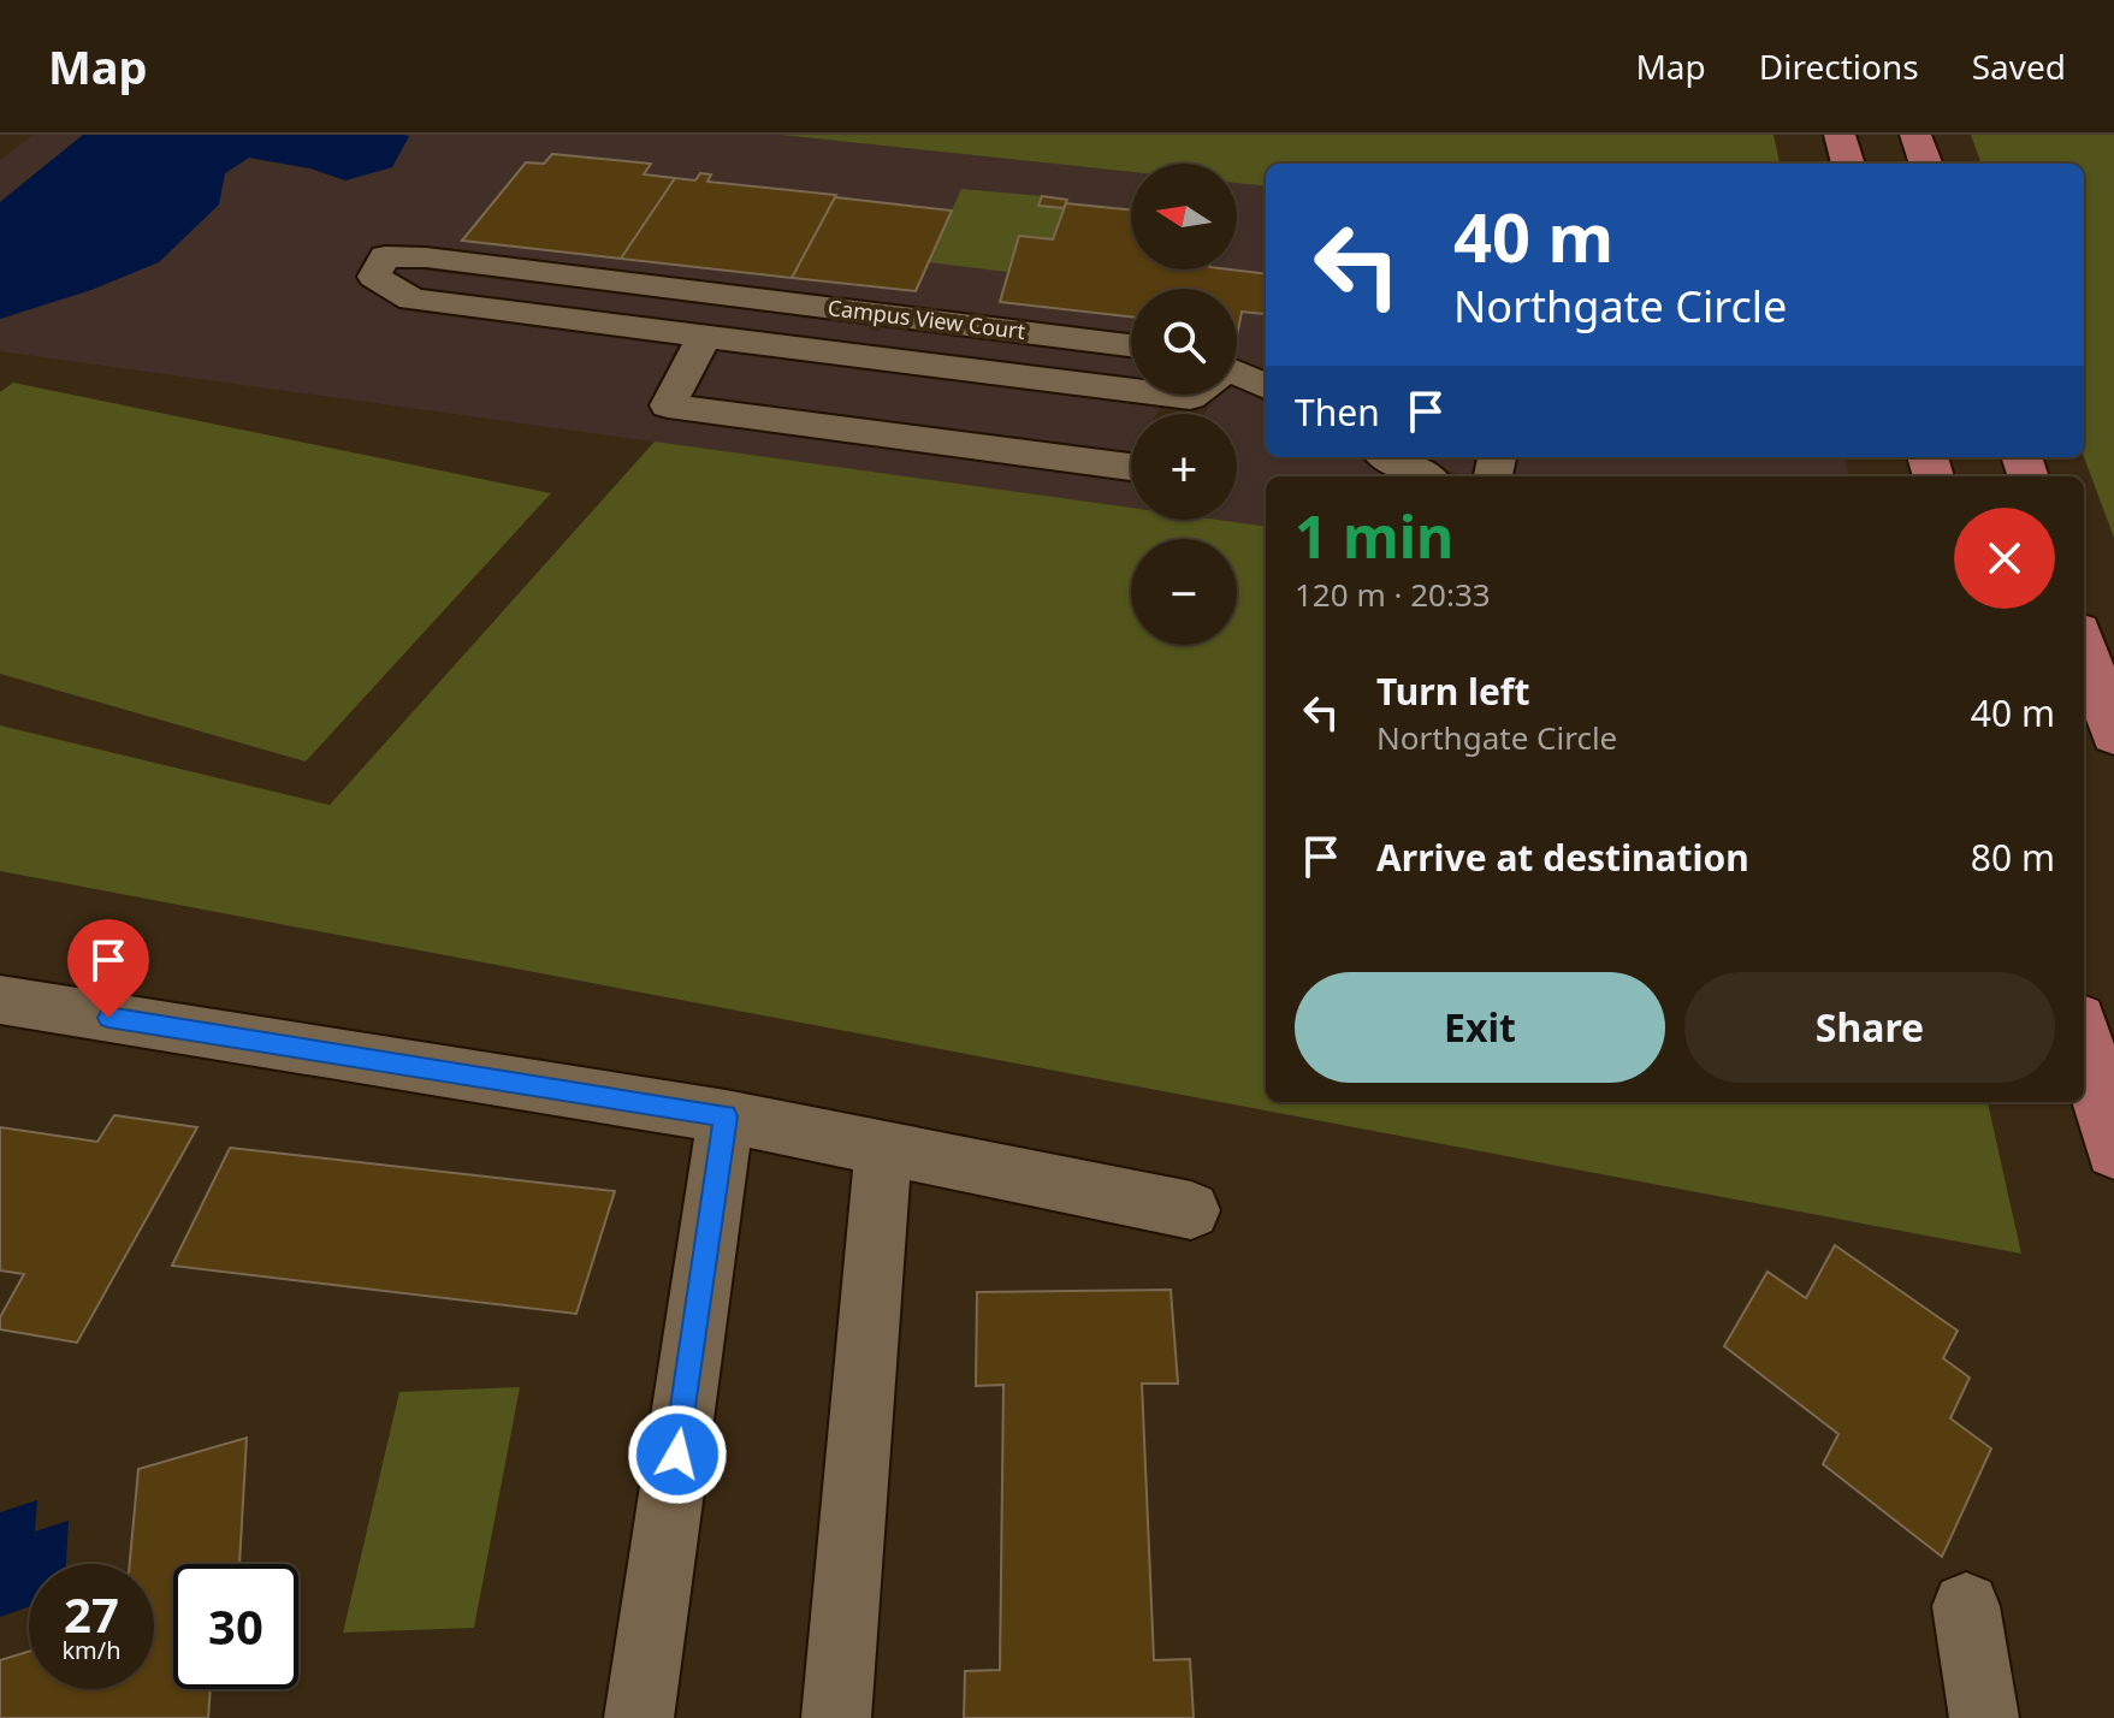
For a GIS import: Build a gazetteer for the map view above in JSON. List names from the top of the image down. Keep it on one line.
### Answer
{"streets":{"street":["Campus View Court"]},"north":"left","page":{"header":"Map","nav":["Map","Directions","Saved"],"map_buttons":["+","−"],"turn":["40 m","Northgate Circle"],"then":"Then","heading":["1 min","120 m · 20:33"],"list":[{"name":"Turn left","note":"Northgate Circle","value":"40 m"},{"name":"Arrive at destination","value":"80 m"}],"buttons":["Exit","Share"],"speed":"27 km/h","limit":"30"}}
